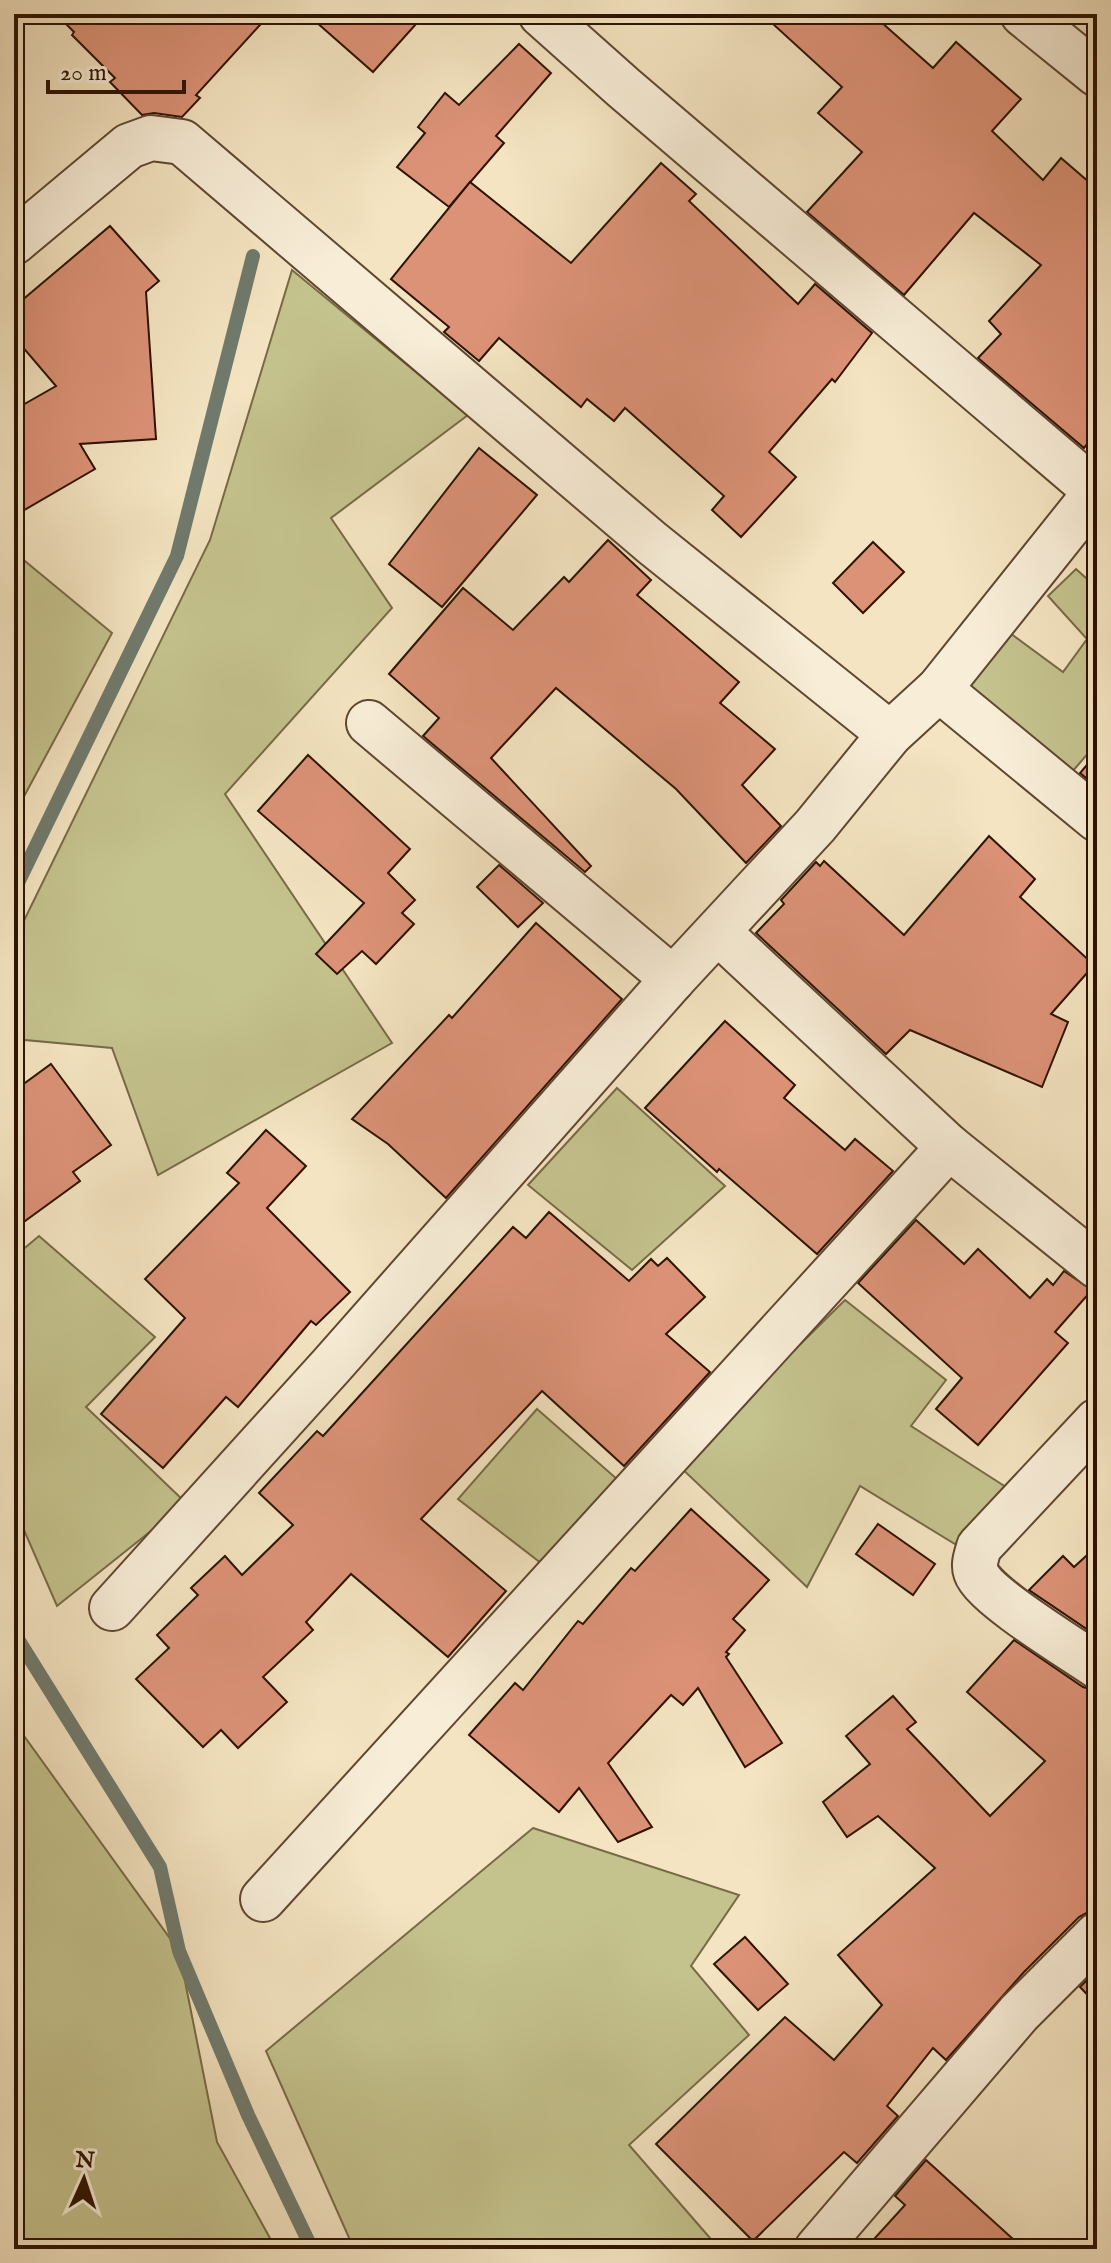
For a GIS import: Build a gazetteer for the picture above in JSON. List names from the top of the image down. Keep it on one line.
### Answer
{"scale_bar":"20 m","north":"top"}
